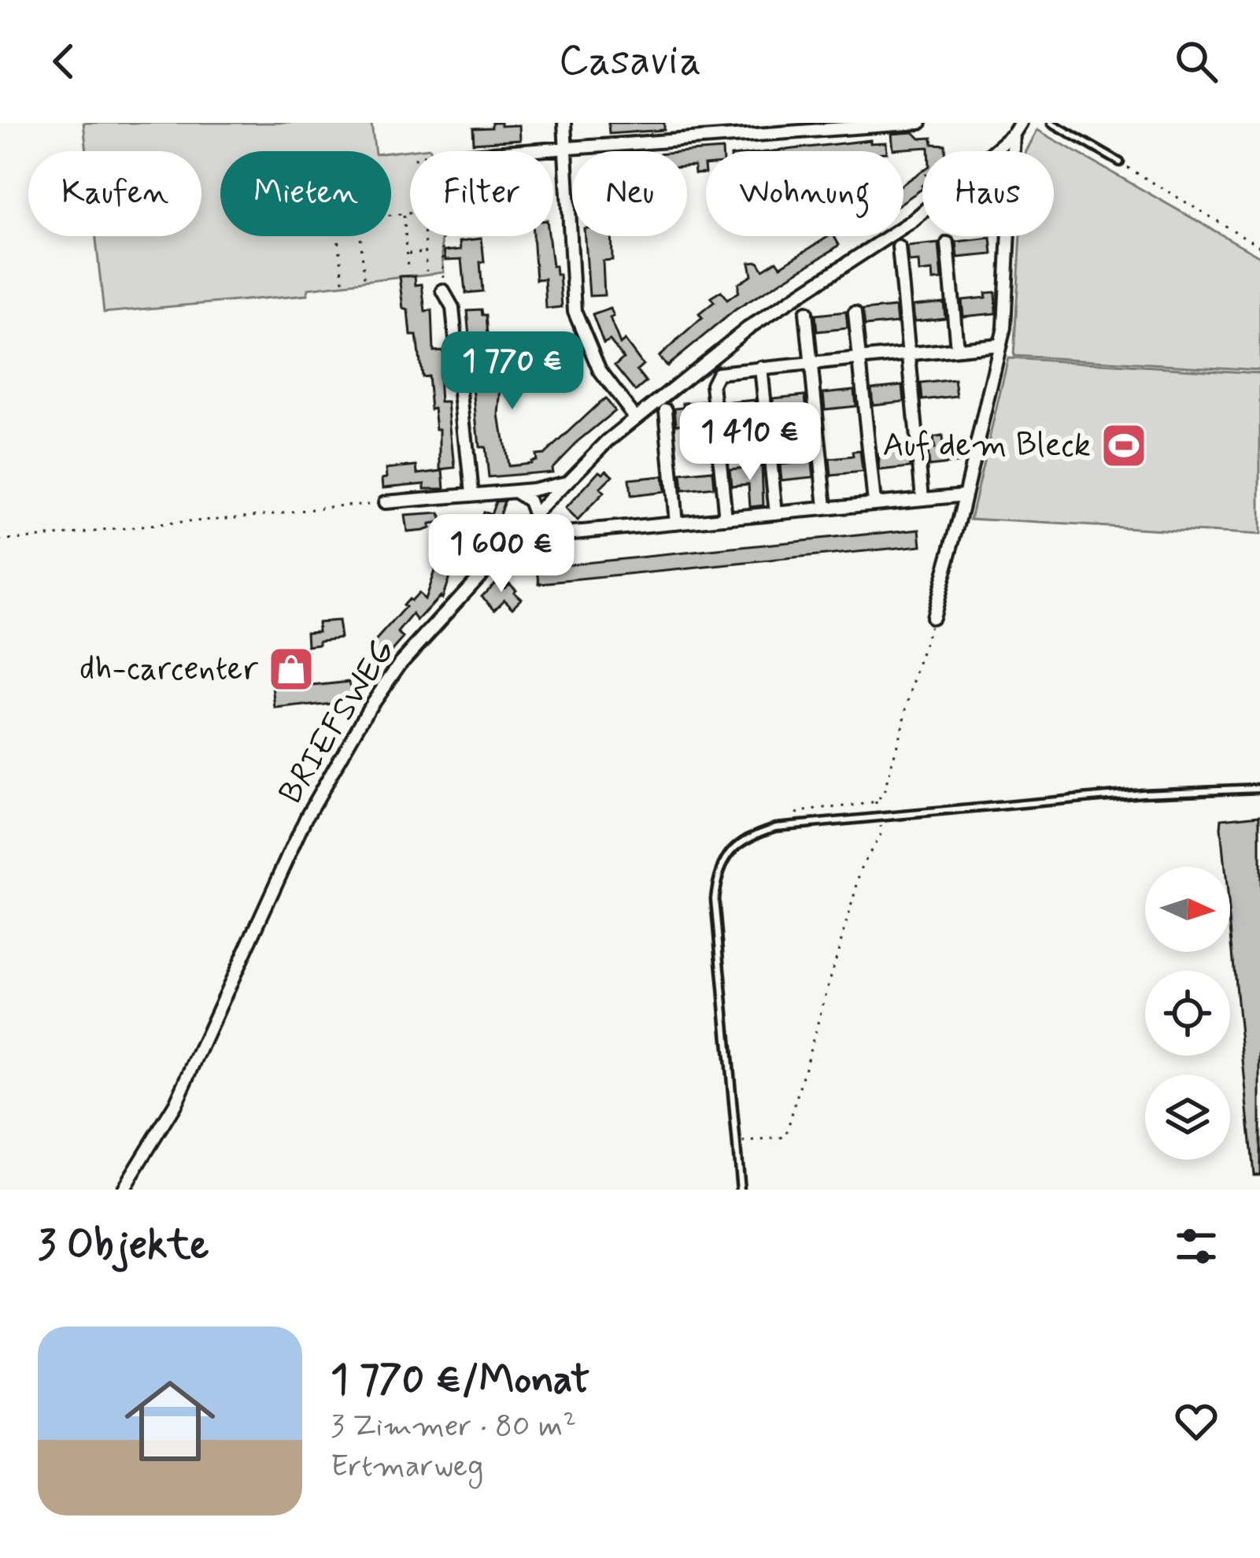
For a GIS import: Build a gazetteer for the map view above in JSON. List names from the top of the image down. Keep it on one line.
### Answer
{"streets":{"street":["BRIEFSWEG"]},"places":{"sports":["Auf dem Bleck"],"shop":["dh-carcenter"]},"north":"right","page":{"header":"Casavia","chip":["Kaufen","Mieten","Filter","Neu","Wohnung","Haus"],"price":["1 770 €","1 410 €","1 600 €"],"heading":"3 Objekte","list":[{"name":"1 770 €/Monat","note":"3 Zimmer · 80 m² · Ertmarweg"}]}}
